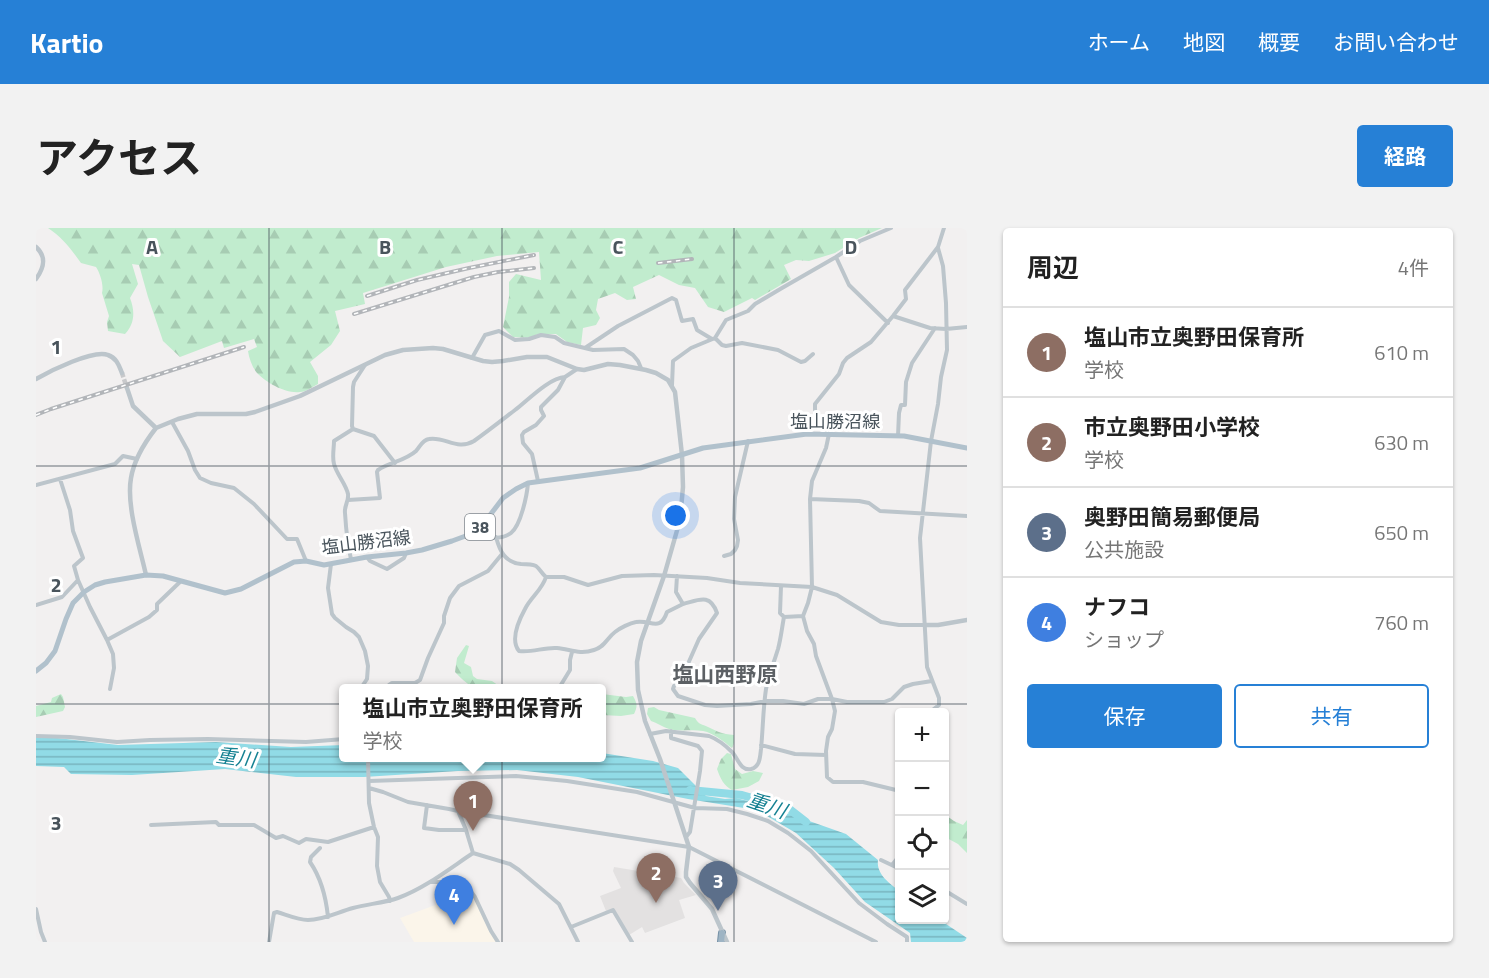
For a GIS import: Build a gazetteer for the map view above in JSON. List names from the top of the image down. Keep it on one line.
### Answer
{"streets":{"main road":["塩山勝沼線","38"]},"crossings":[["塩山勝沼線","38"]],"districts":["塩山西野原"],"water":["重川"],"page":{"header":"Kartio","nav":["ホーム","地図","概要","お問い合わせ"],"title":"アクセス","buttons":["経路",["保存","共有"]],"heading":["周辺","4件"],"list":[{"mark":"1","name":"塩山市立奥野田保育所","note":"学校","value":"610 m"},{"mark":"2","name":"市立奥野田小学校","note":"学校","value":"630 m"},{"mark":"3","name":"奥野田簡易郵便局","note":"公共施設","value":"650 m"},{"mark":"4","name":"ナフコ","note":"ショップ","value":"760 m"}],"popup":["塩山市立奥野田保育所","学校"],"map_buttons":["+","−"],"pins":["1","2","3","4"]},"grid":{"columns":["A","B","C","D"],"rows":["1","2","3"]}}
